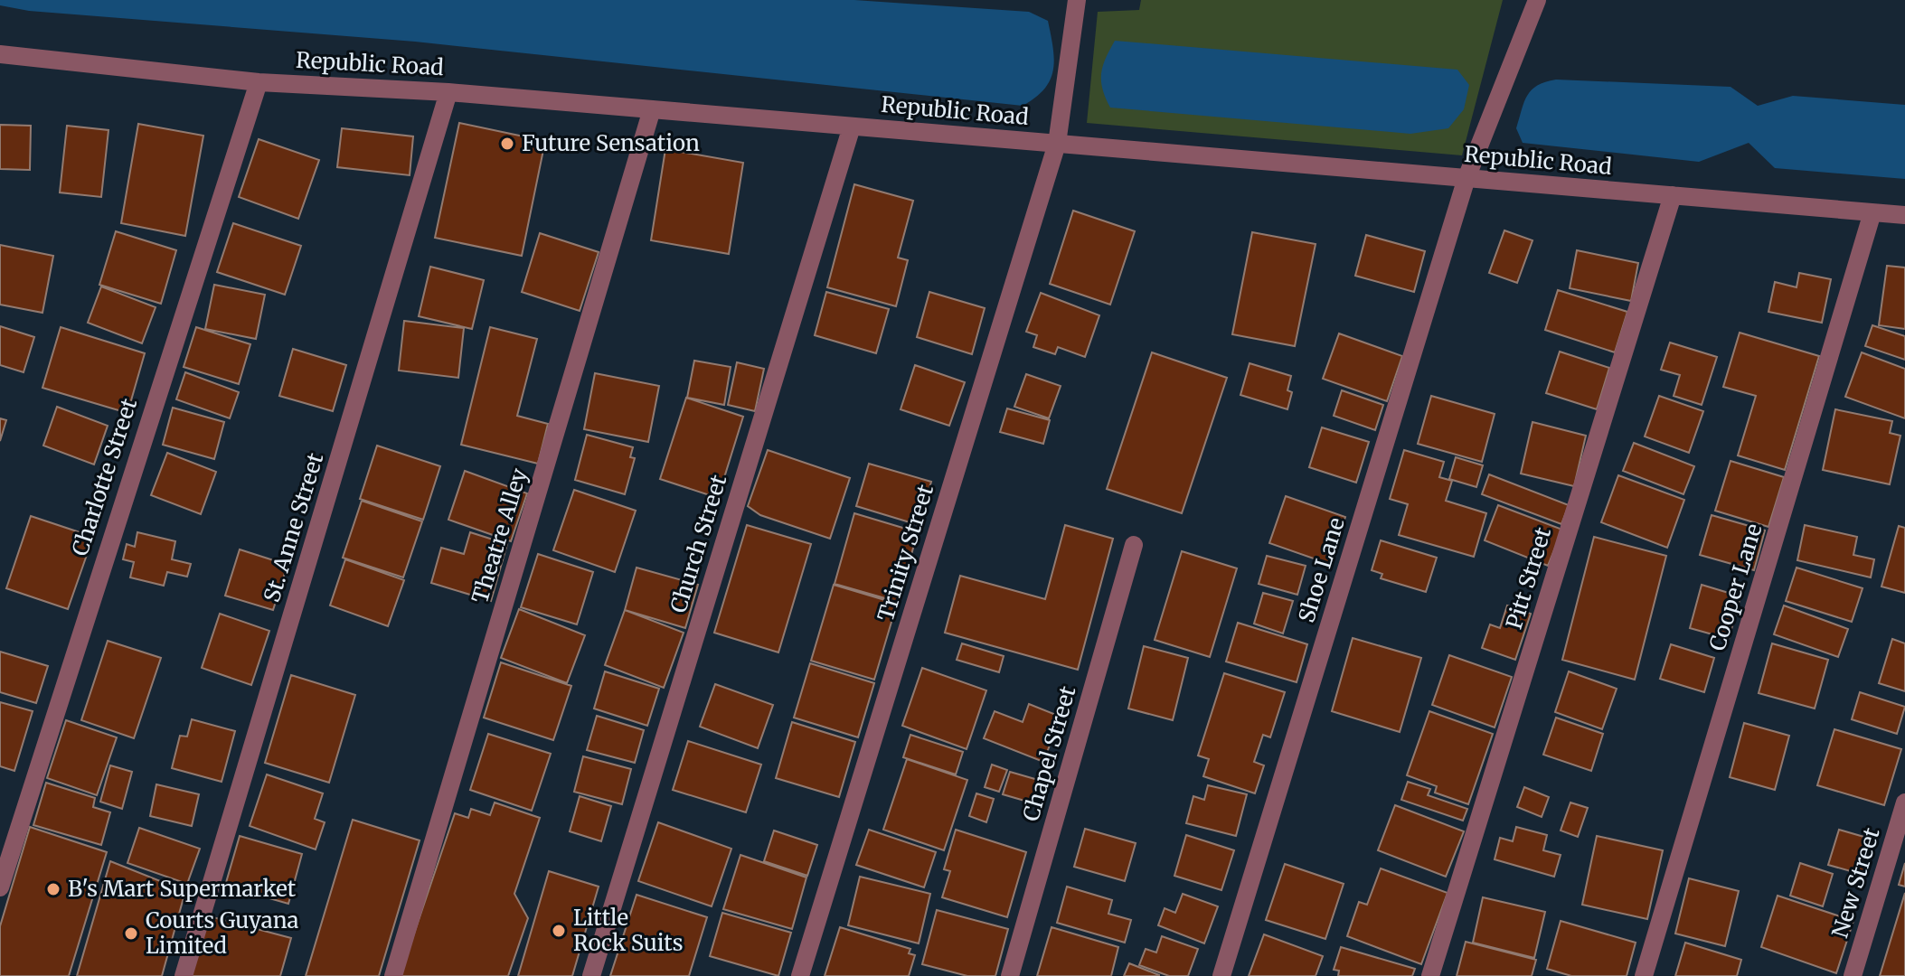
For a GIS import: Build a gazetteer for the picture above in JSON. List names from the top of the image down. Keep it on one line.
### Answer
{"streets":{"street":["Republic Road","Charlotte Street","St. Anne Street","Theatre Alley","Church Street","Trinity Street","Shoe Lane","Pitt Street","Cooper Lane","Chapel Street","New Street"]},"crossings":[["Republic Road","Charlotte Street"],["Republic Road","St. Anne Street"],["Republic Road","Theatre Alley"],["Republic Road","Church Street"],["Republic Road","Trinity Street"],["Republic Road","Shoe Lane"],["Republic Road","Pitt Street"],["Republic Road","Cooper Lane"]],"places":["Future Sensation","B's Mart Supermarket","Little Rock Suits","Courts Guyana Limited"]}
